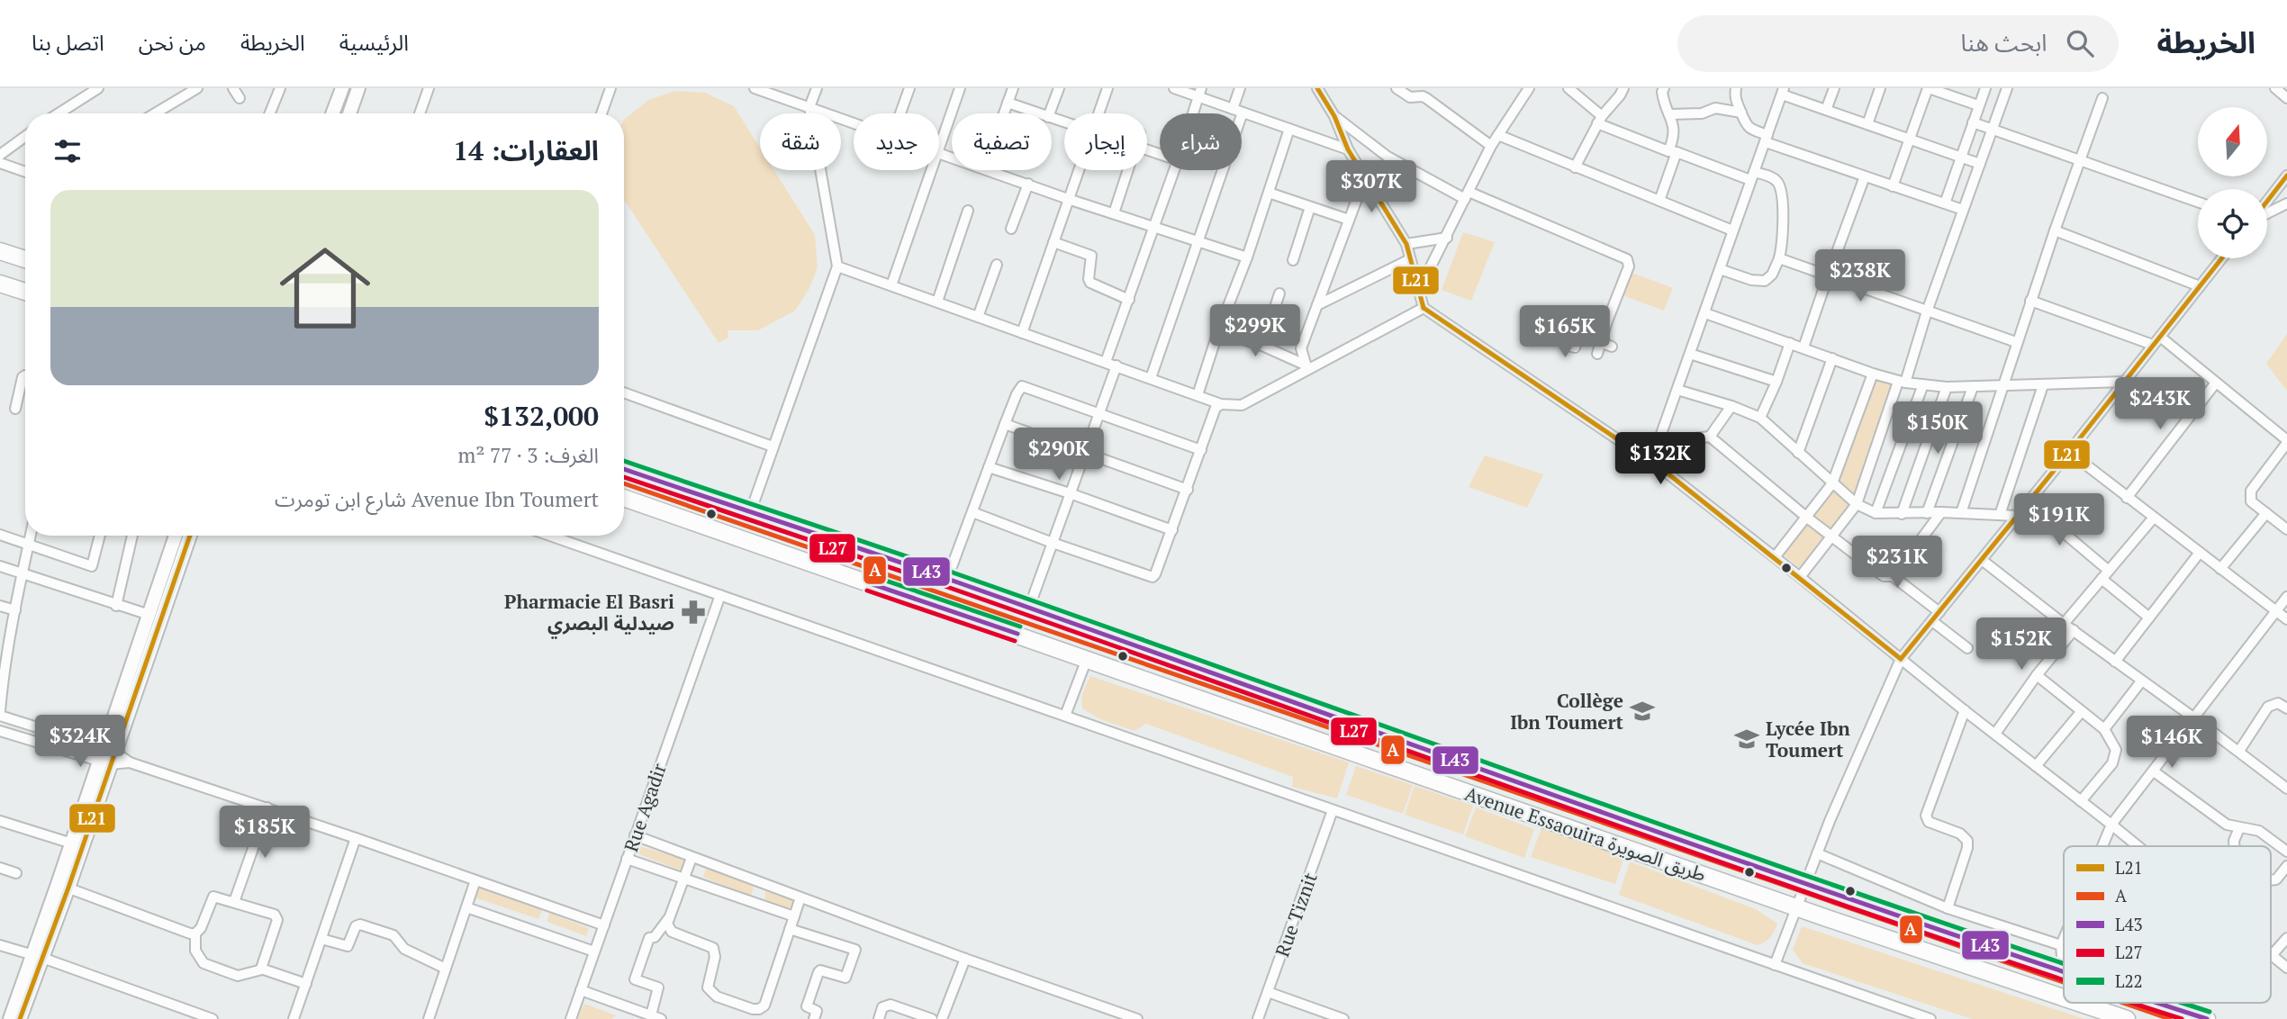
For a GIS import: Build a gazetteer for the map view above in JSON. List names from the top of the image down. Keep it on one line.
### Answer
{"streets":{"main road":["Avenue Essaouira طريق الصويرة"],"street":["Rue Agadir","Rue Tiznit"]},"places":{"pharmacy":["Pharmacie El Basri صيدلية البصري"],"school or university":["Collège Ibn Toumert","Lycée Ibn Toumert"]},"lines":["transit line L21","transit line L22","transit line L43","transit line L27","transit line A"],"legend":["L21","A","L43","L27","L22"],"north":"top","page":{"header":"الخريطة","search":"ابحث هنا","nav":["الرئيسية","الخريطة","من نحن","اتصل بنا"],"chip":["شراء","إيجار","تصفية","جديد","شقة"],"heading":"العقارات: 14","price":["$307K","$238K","$299K","$165K","$243K","$150K","$290K","$132K","$191K","$231K","$152K","$324K","$146K","$185K"],"list":[{"name":"$132,000","note":"الغرف: 3 · 77 m² · Avenue Ibn Toumert شارع ابن تومرت"}]}}
